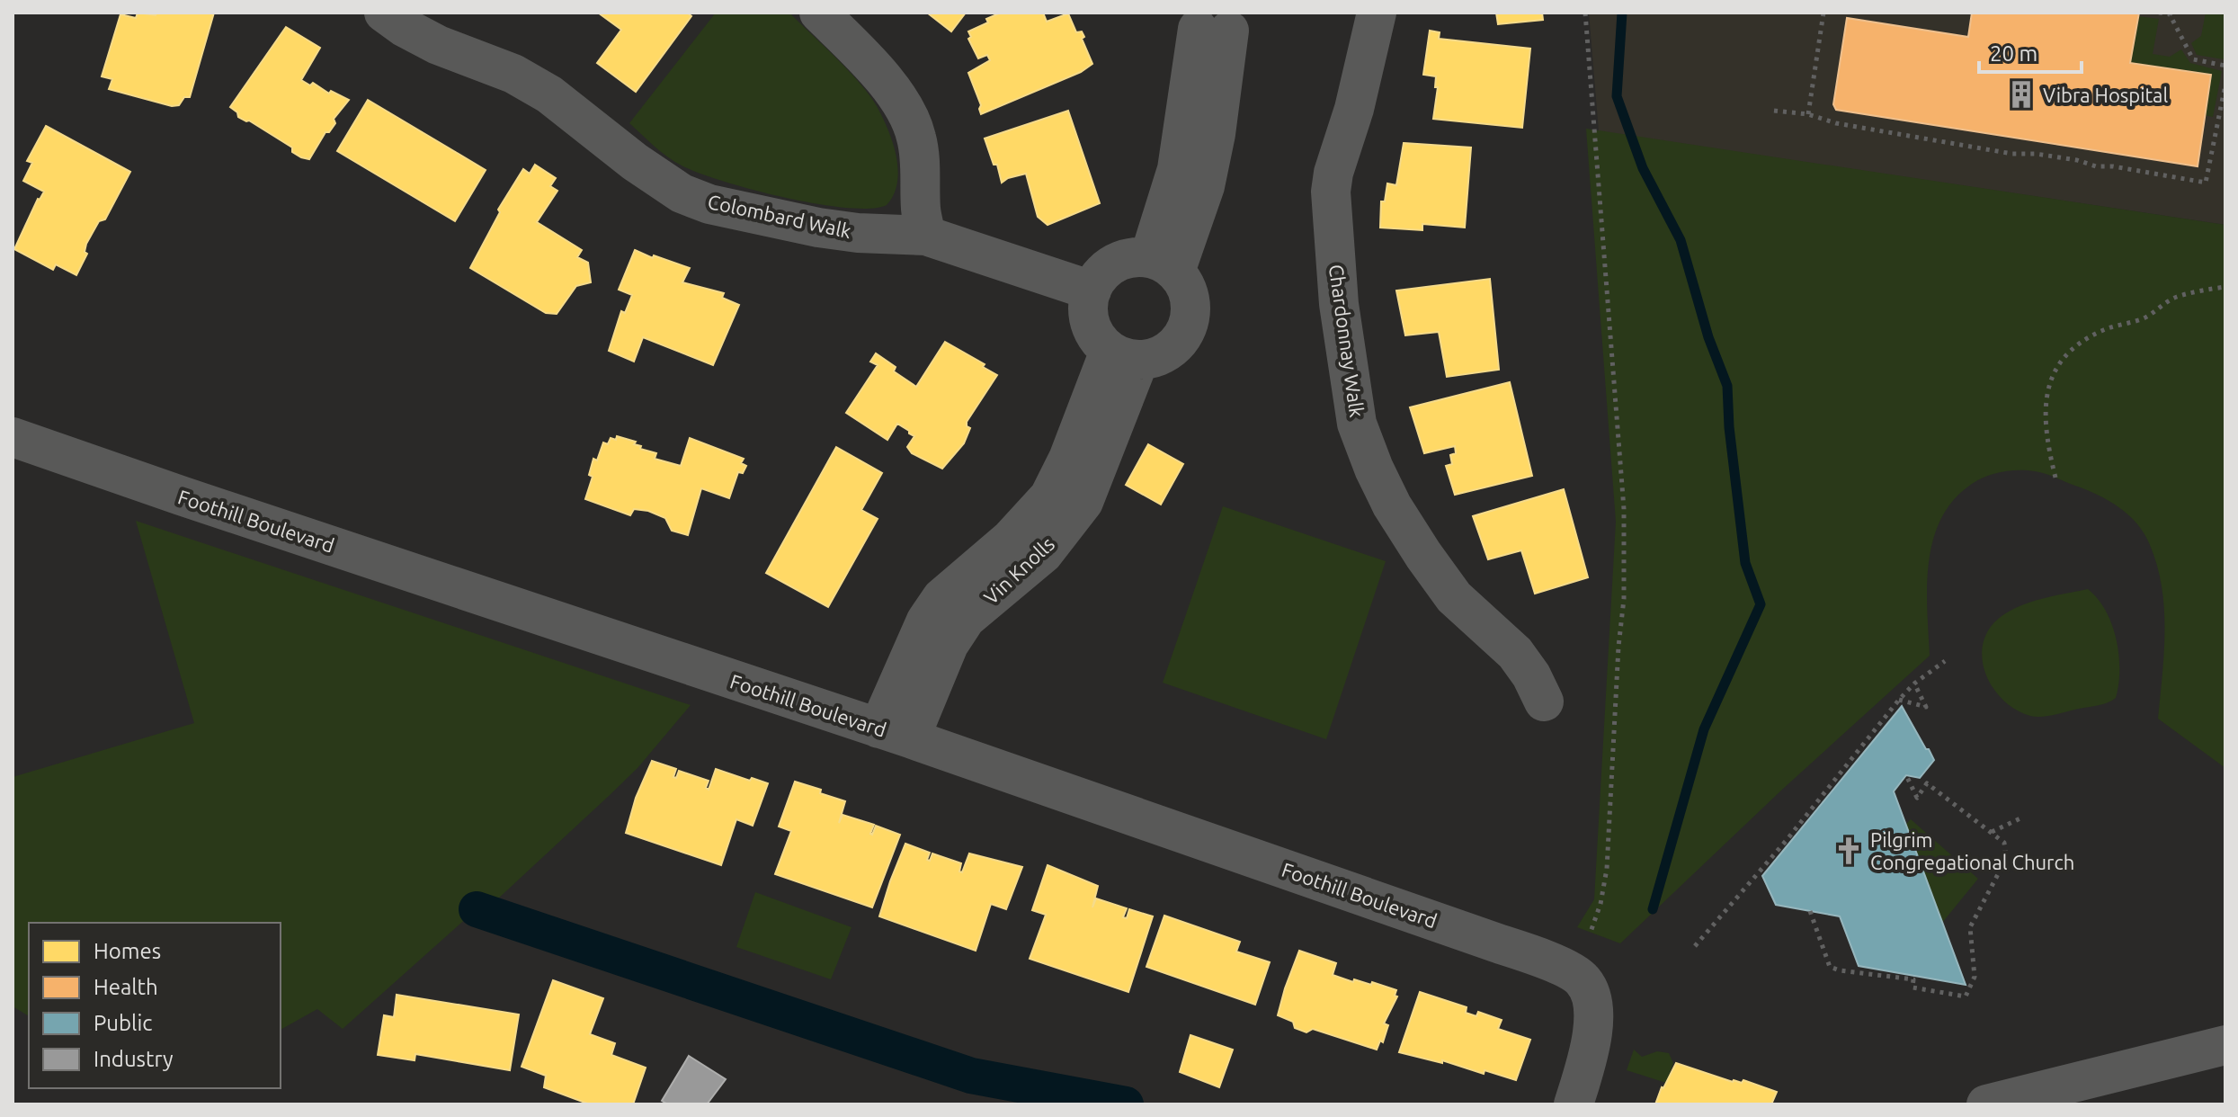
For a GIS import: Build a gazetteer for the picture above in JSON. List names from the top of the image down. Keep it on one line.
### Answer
{"streets":{"street":["Colombard Walk","Chardonnay Walk","Foothill Boulevard","Vin Knolls"]},"crossings":[["Colombard Walk","Vin Knolls"],["Foothill Boulevard","Vin Knolls"]],"places":{"building":["Vibra Hospital"],"church":["Pilgrim Congregational Church"]},"legend":["Homes","Health","Public","Industry"],"scale_bar":"20 m"}
